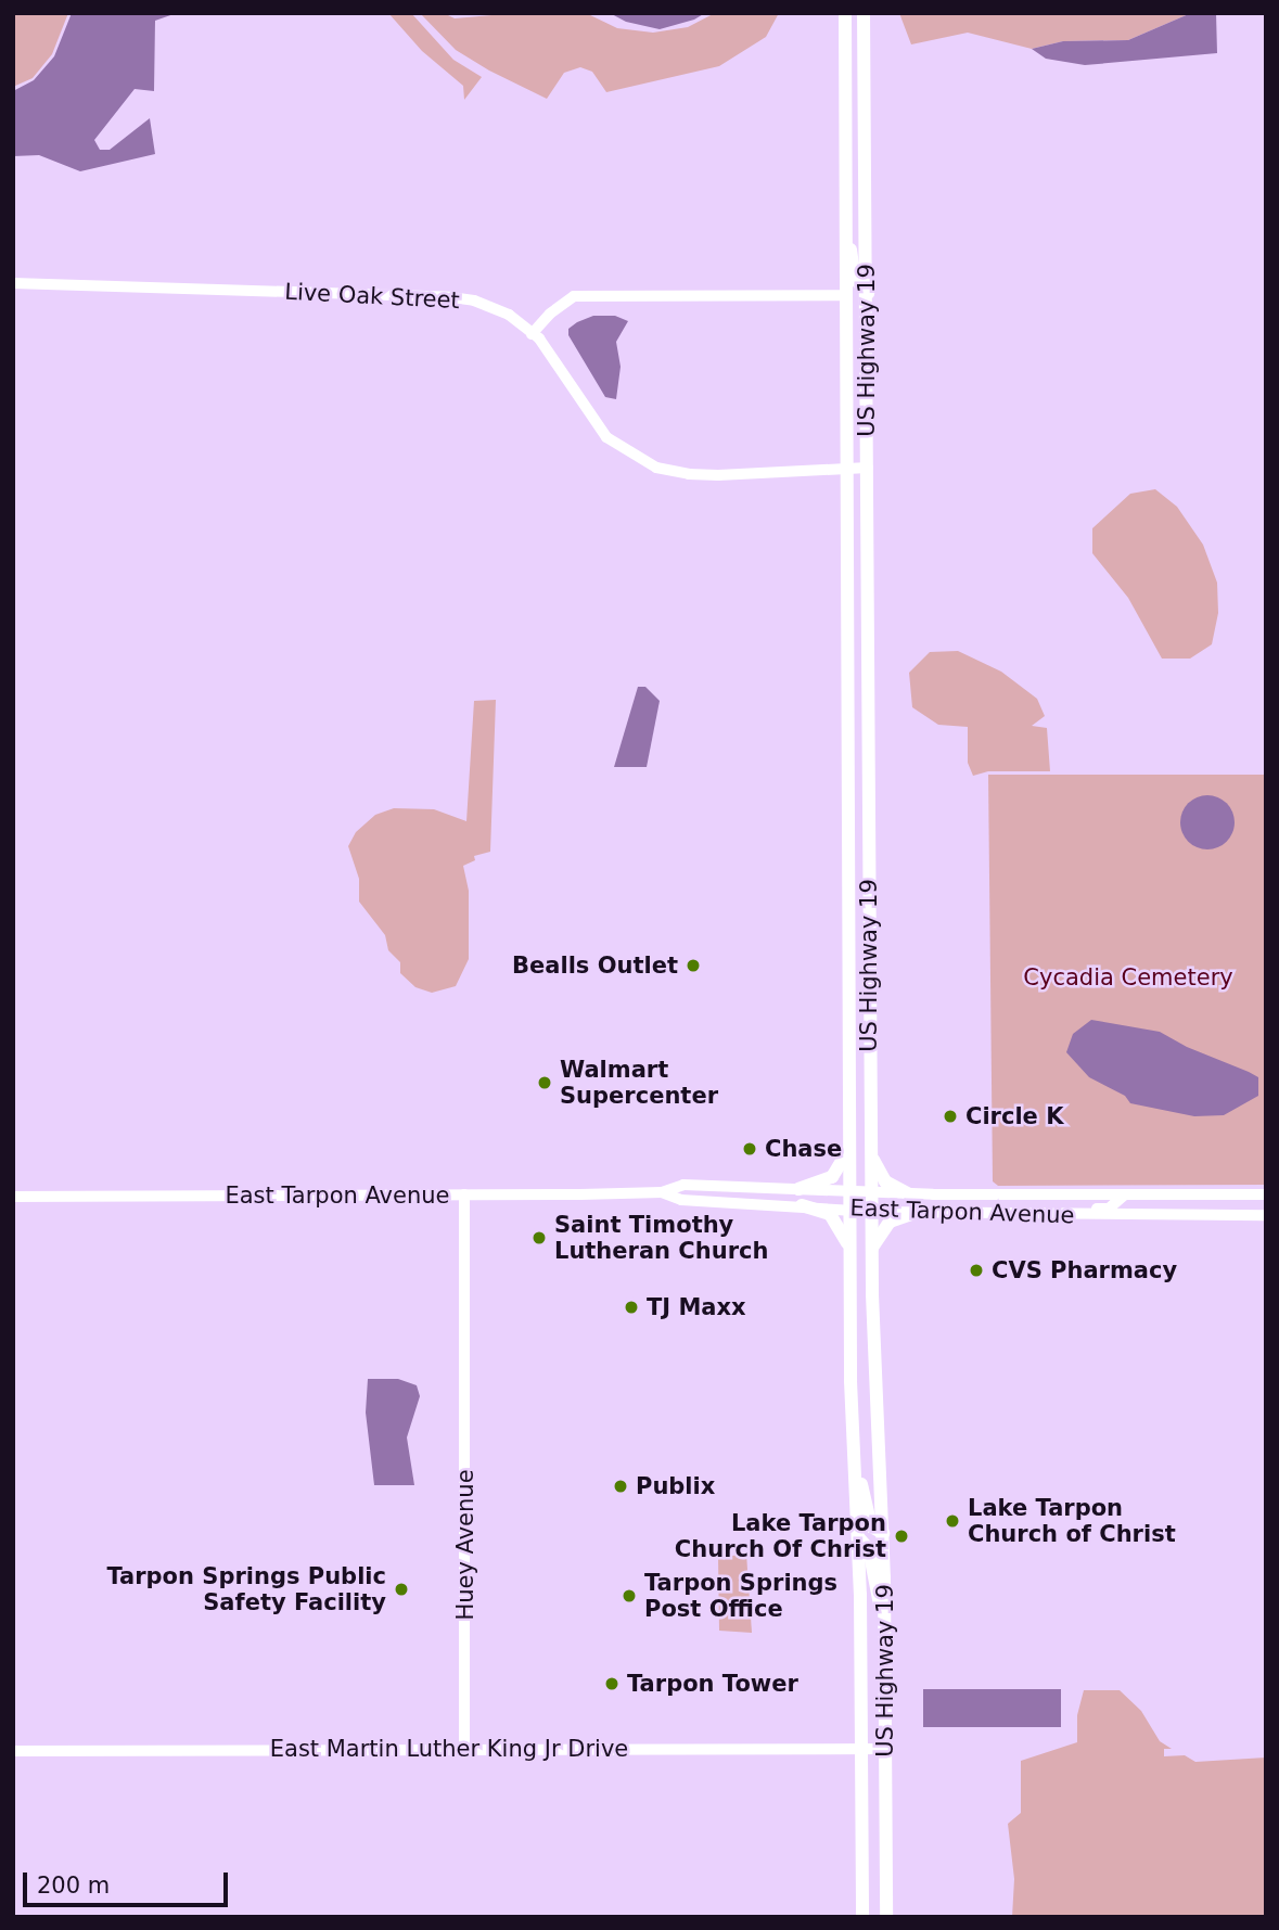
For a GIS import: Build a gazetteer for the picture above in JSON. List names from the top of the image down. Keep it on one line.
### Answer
{"streets":{"highway":["US Highway 19"],"street":["Live Oak Street","East Tarpon Avenue","Huey Avenue","East Martin Luther King Jr Drive"]},"crossings":[["Live Oak Street","US Highway 19"],["US Highway 19","East Tarpon Avenue"],["US Highway 19","East Martin Luther King Jr Drive"],["East Tarpon Avenue","Huey Avenue"],["Huey Avenue","East Martin Luther King Jr Drive"]],"parks":["Cycadia Cemetery"],"places":["Bealls Outlet","Walmart Supercenter","Circle K","Chase","Saint Timothy Lutheran Church","CVS Pharmacy","TJ Maxx","Publix","Lake Tarpon Church of Christ","Lake Tarpon Church Of Christ","Tarpon Springs Public Safety Facility","Tarpon Springs Post Office","Tarpon Tower"],"scale_bar":"200 m"}
